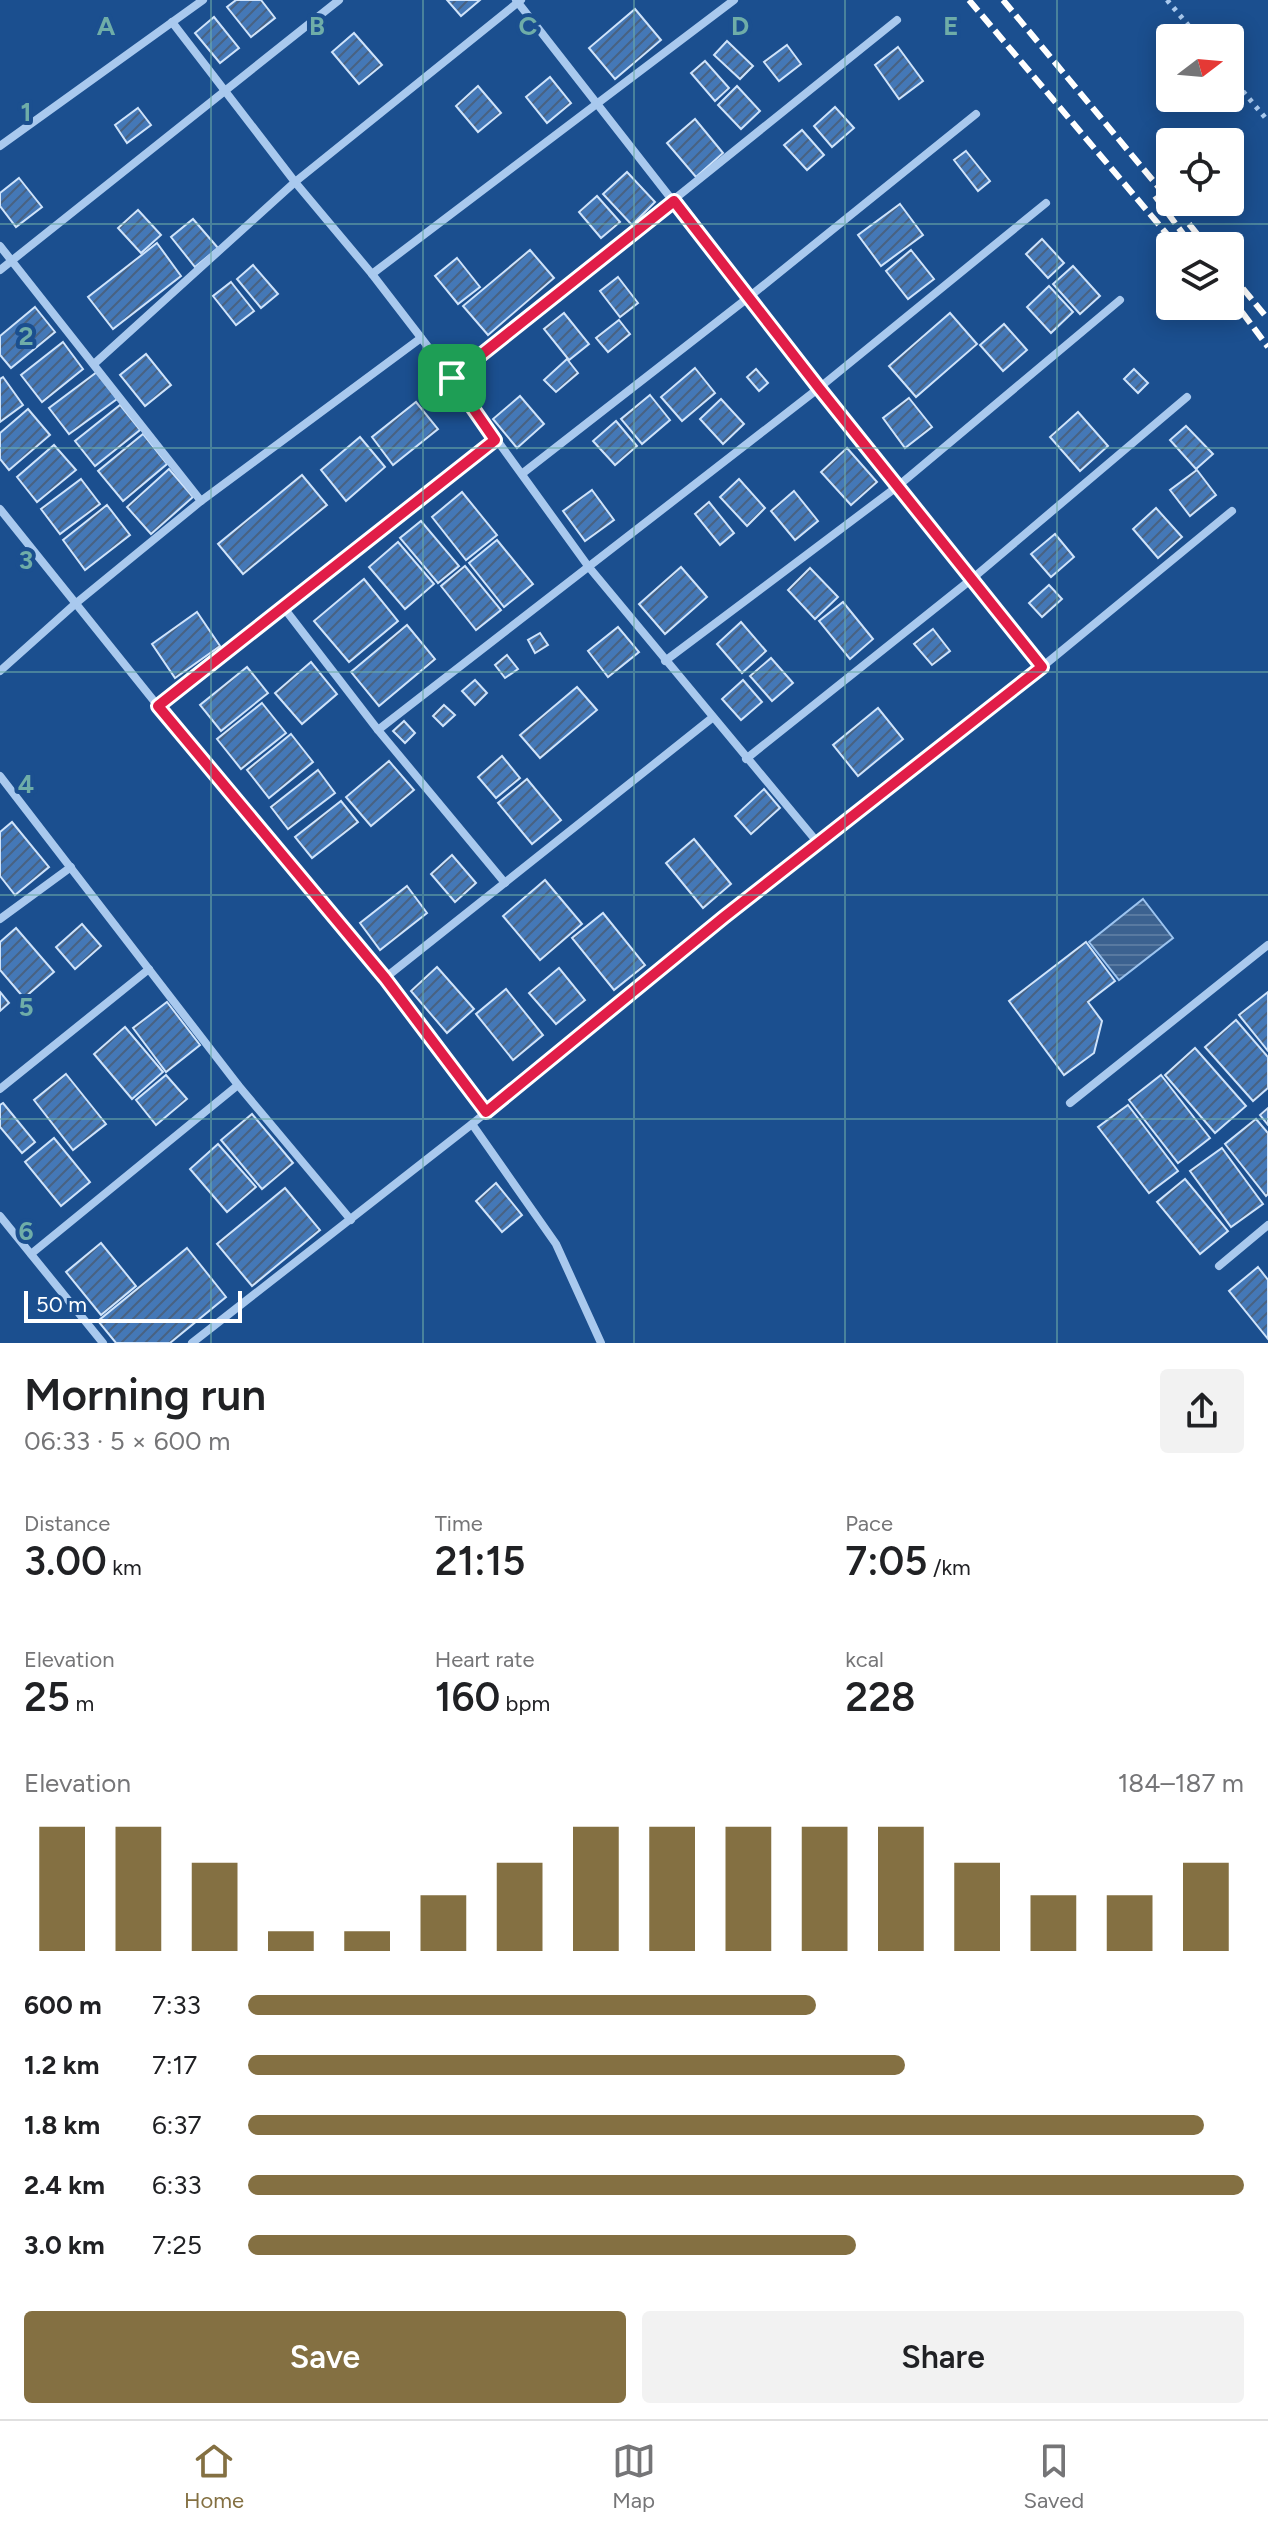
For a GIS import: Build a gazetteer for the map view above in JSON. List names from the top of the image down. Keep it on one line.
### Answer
{"scale_bar":"50 m","north":"right","page":{"scale":"50 m","heading":["Morning run","06:33 · 5 × 600 m"],"stats":[["Distance","3.00 km"],["Time","21:15"],["Pace","7:05 /km"],["Elevation","25 m"],["Heart rate","160 bpm"],["kcal","228"]],"chart":["Elevation","184–187 m"],"list":[{"name":"600 m","note":"7:33"},{"name":"1.2 km","note":"7:17"},{"name":"1.8 km","note":"6:37"},{"name":"2.4 km","note":"6:33"},{"name":"3.0 km","note":"7:25"}],"buttons":["Save","Share"],"tabs":["Home","Map","Saved"]},"grid":{"columns":["A","B","C","D","E"],"rows":["1","2","3","4","5","6"]}}
